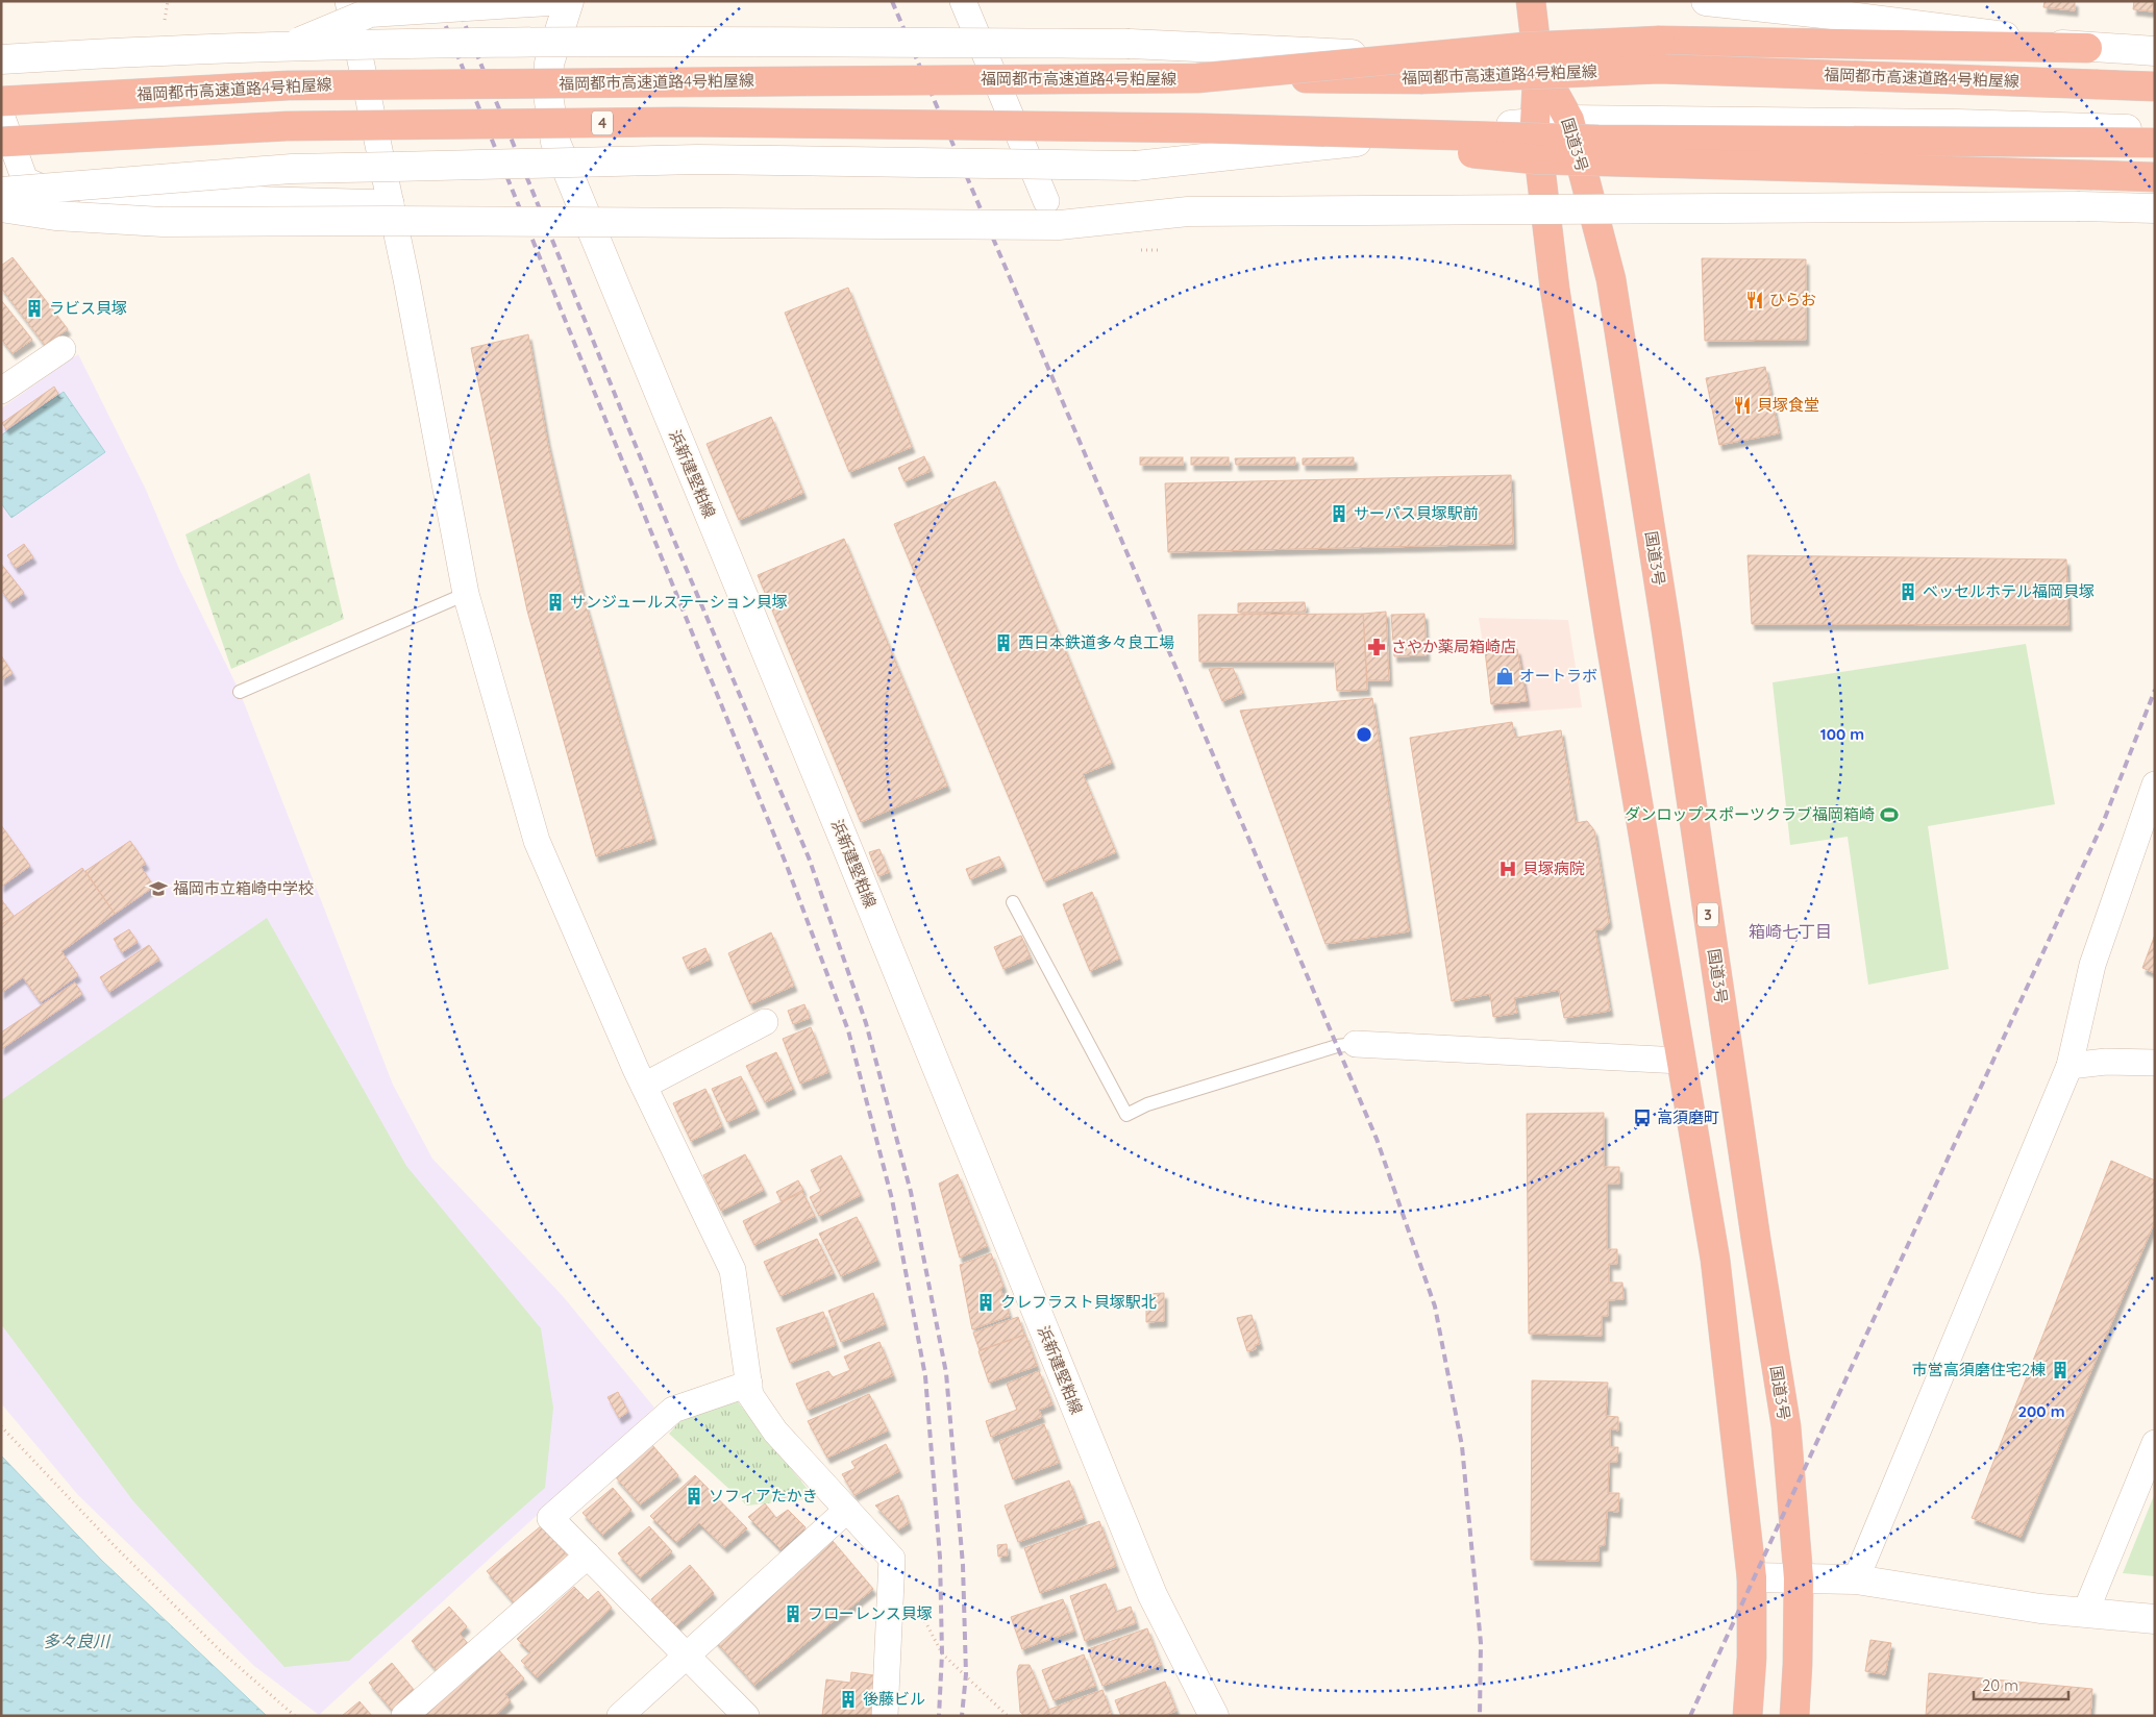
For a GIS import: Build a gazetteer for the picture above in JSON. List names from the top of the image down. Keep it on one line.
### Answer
{"streets":{"highway":["福岡都市高速道路4号粕屋線","4","国道3号","3"],"street":["浜新建堅粕線"]},"districts":["箱崎七丁目"],"water":["多々良川"],"places":{"restaurant":["ひらお","貝塚食堂"],"building":["ラビス貝塚","サーパス貝塚駅前","ベッセルホテル福岡貝塚","サンジュールステーション貝塚","西日本鉄道多々良工場","クレフラスト貝塚駅北","市営高須磨住宅2棟","ソフィアたかき","フローレンス貝塚","後藤ビル"],"pharmacy":["さやか薬局箱崎店"],"shop":["オートラボ"],"sports":["ダンロップスポーツクラブ福岡箱崎"],"hospital":["貝塚病院"],"school or university":["福岡市立箱崎中学校"],"bus stop":["高須磨町"]},"scale_bar":"20 m","rings":["100 m","200 m"]}
